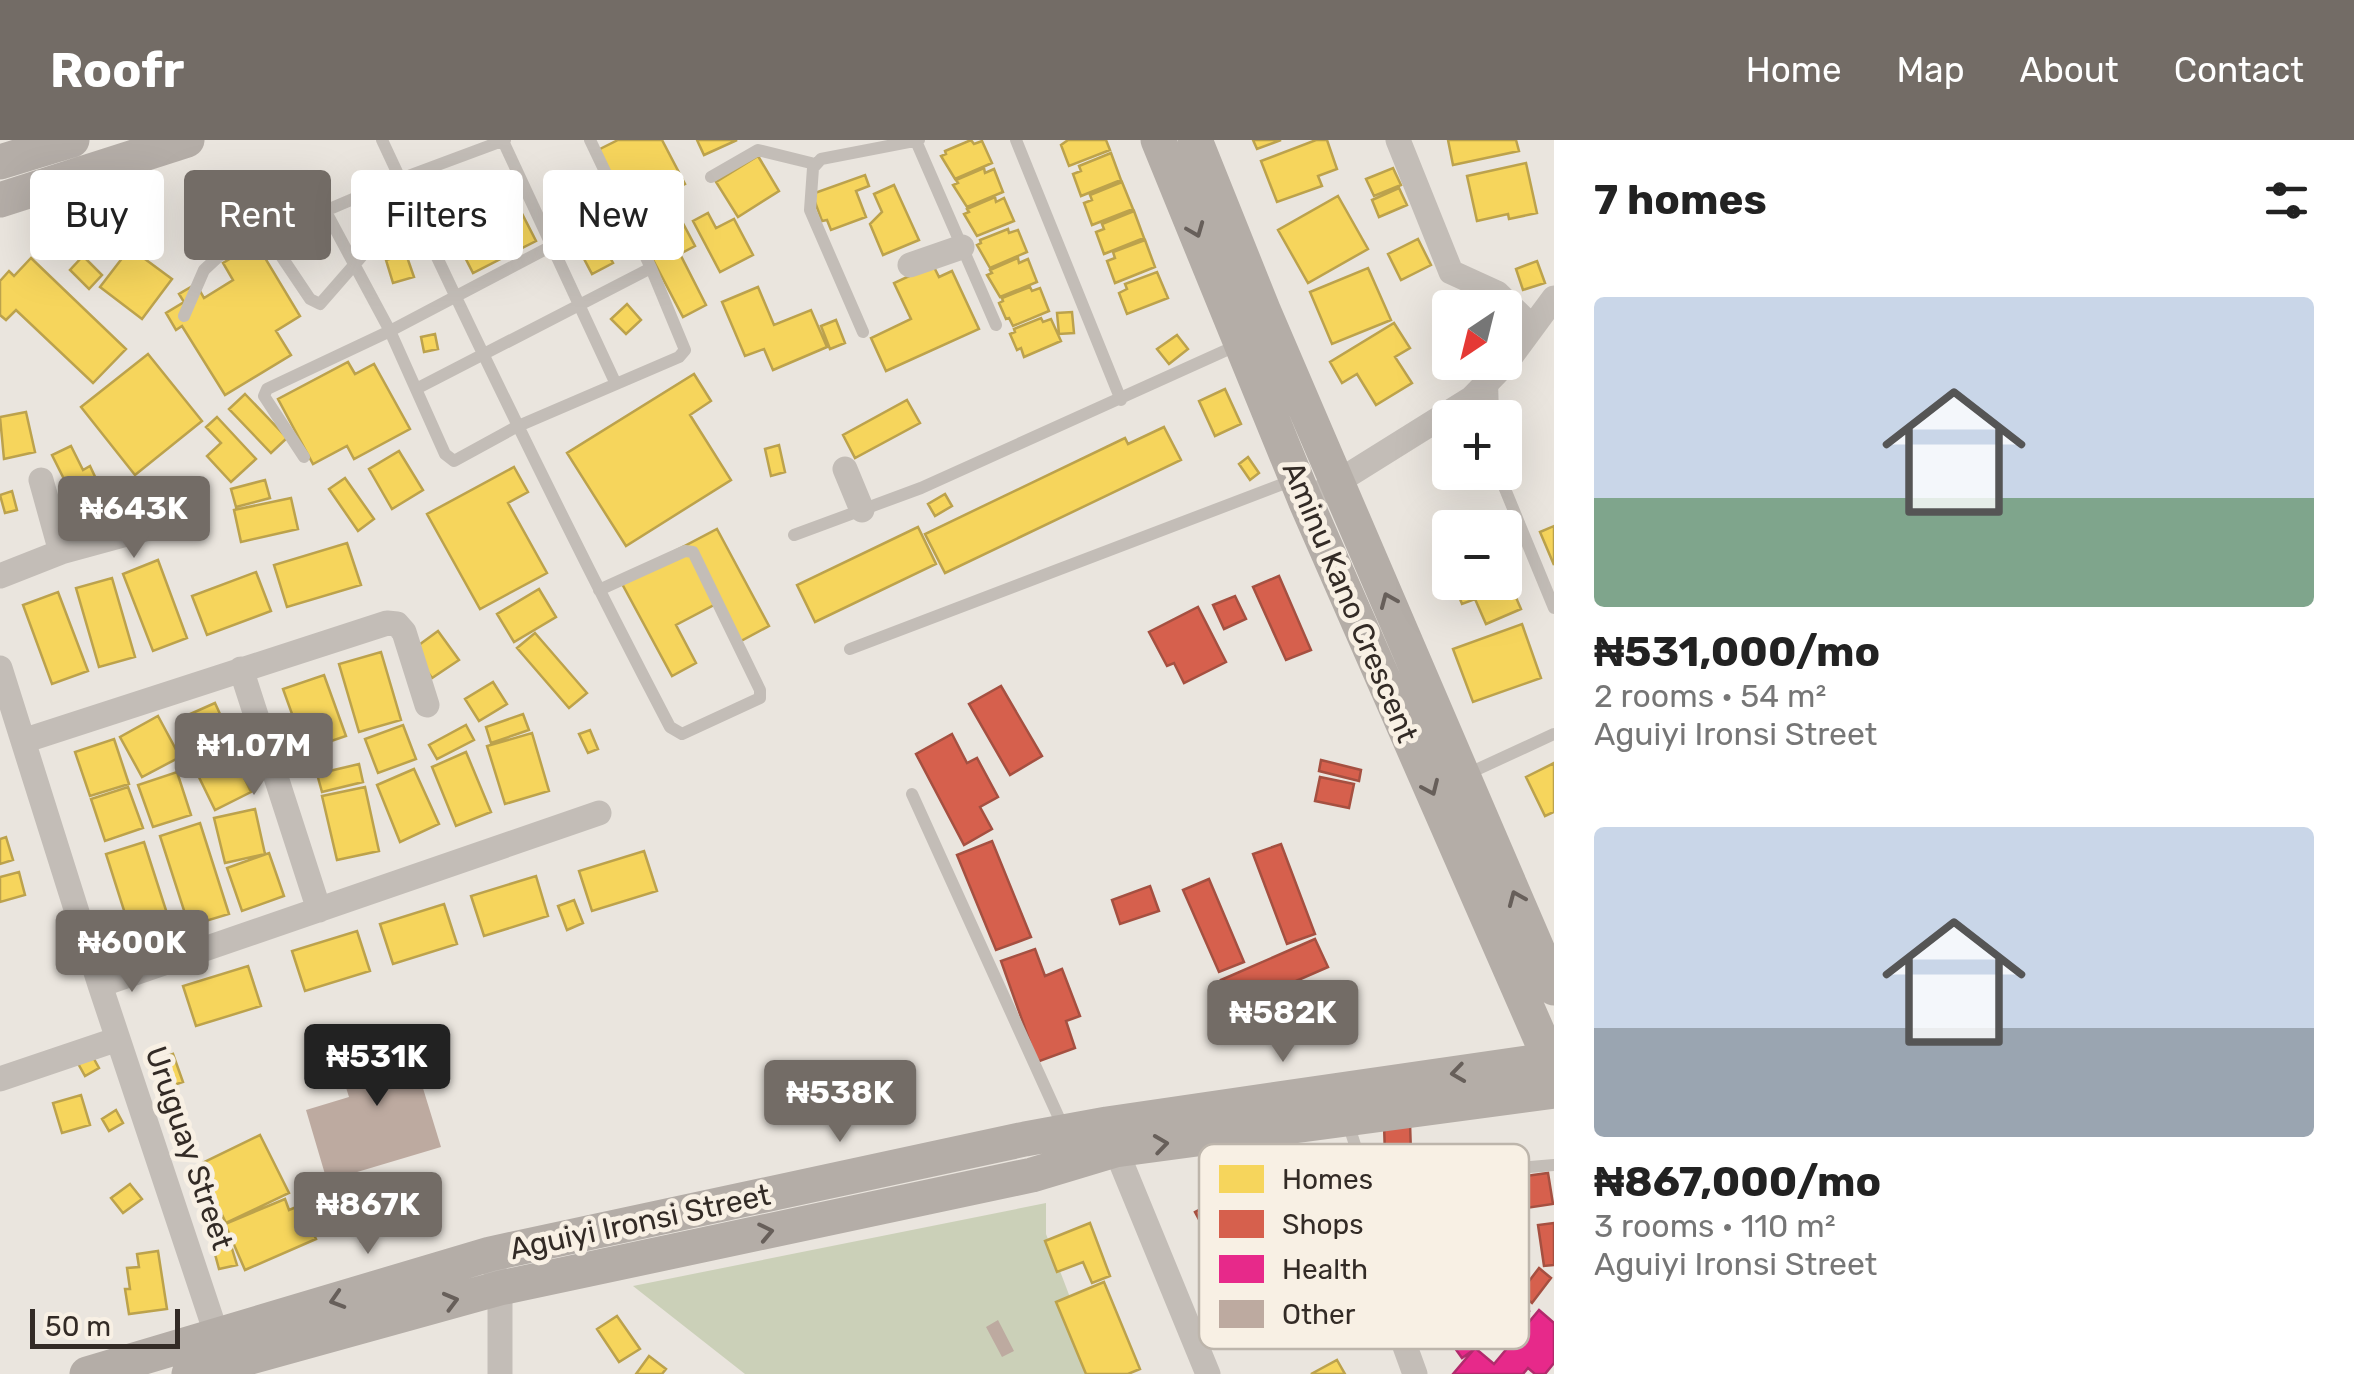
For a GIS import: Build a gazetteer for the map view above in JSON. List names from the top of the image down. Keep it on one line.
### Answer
{"streets":{"main road":["Aminu Kano Crescent","Aguiyi Ironsi Street"],"street":["Uruguay Street"]},"crossings":[["Uruguay Street","Aguiyi Ironsi Street"]],"legend":["Homes","Shops","Health","Other"],"scale_bar":"50 m","north":"bottom left","page":{"header":"Roofr","nav":["Home","Map","About","Contact"],"heading":"7 homes","chip":["Buy","Rent","Filters","New"],"list":[{"name":"₦531,000/mo","note":"2 rooms · 54 m² · Aguiyi Ironsi Street"},{"name":"₦867,000/mo","note":"3 rooms · 110 m² · Aguiyi Ironsi Street"}],"map_buttons":["+","−"],"price":["₦643K","₦1.07M","₦600K","₦582K","₦531K","₦538K","₦867K"],"scale":"50 m"}}
